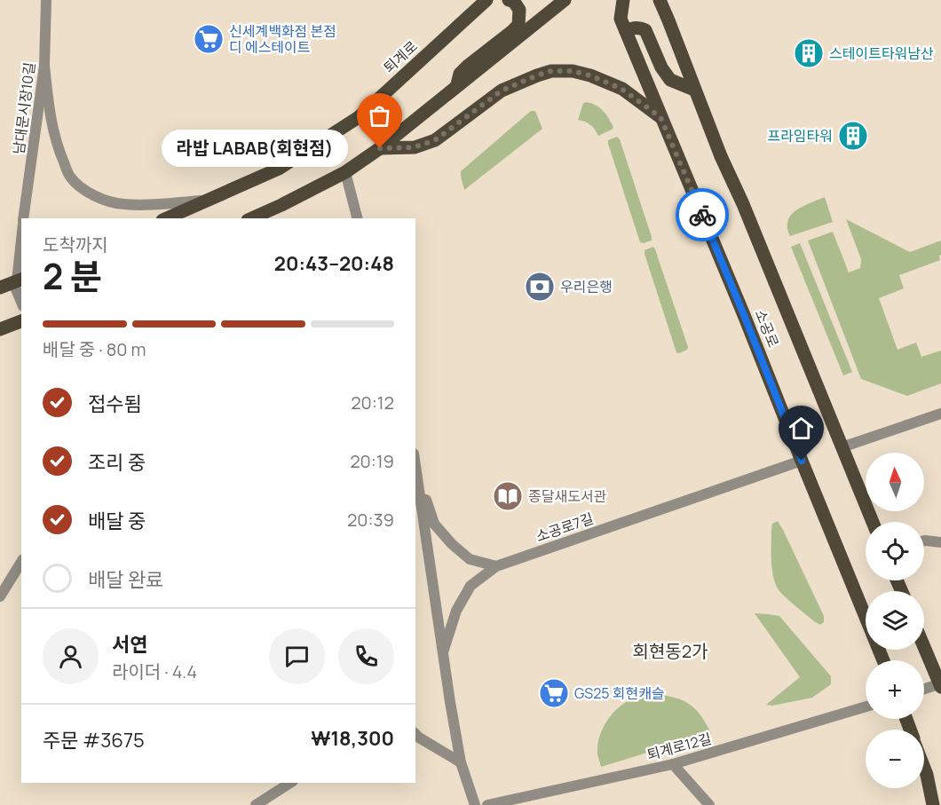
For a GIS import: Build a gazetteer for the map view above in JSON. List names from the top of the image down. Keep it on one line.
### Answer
{"streets":{"main road":["퇴계로","소공로"],"street":["남대문시장10길","소공로7길","퇴계로12길"]},"crossings":[["소공로","소공로7길"]],"districts":["회현동2가"],"places":{"supermarket":["신세계백화점 본점 디 에스테이트","GS25 회현캐슬"],"building":["스테이트타워남산","프라임타워"],"other":["라밥 LABAB(회현점)"],"bank":["우리은행"],"library":["종달새도서관"]},"north":"top","page":{"bubble":"라밥 LABAB(회현점)","heading":["2 분","도착까지","20:43–20:48"],"panel":["서연","라이더 · 4.4","주문 #3675","₩18,300"],"bar":"배달 중 · 80 m","list":[["접수됨","20:12"],["조리 중","20:19"],["배달 중","20:39"],"배달 완료"],"map_buttons":["+","−"]}}
